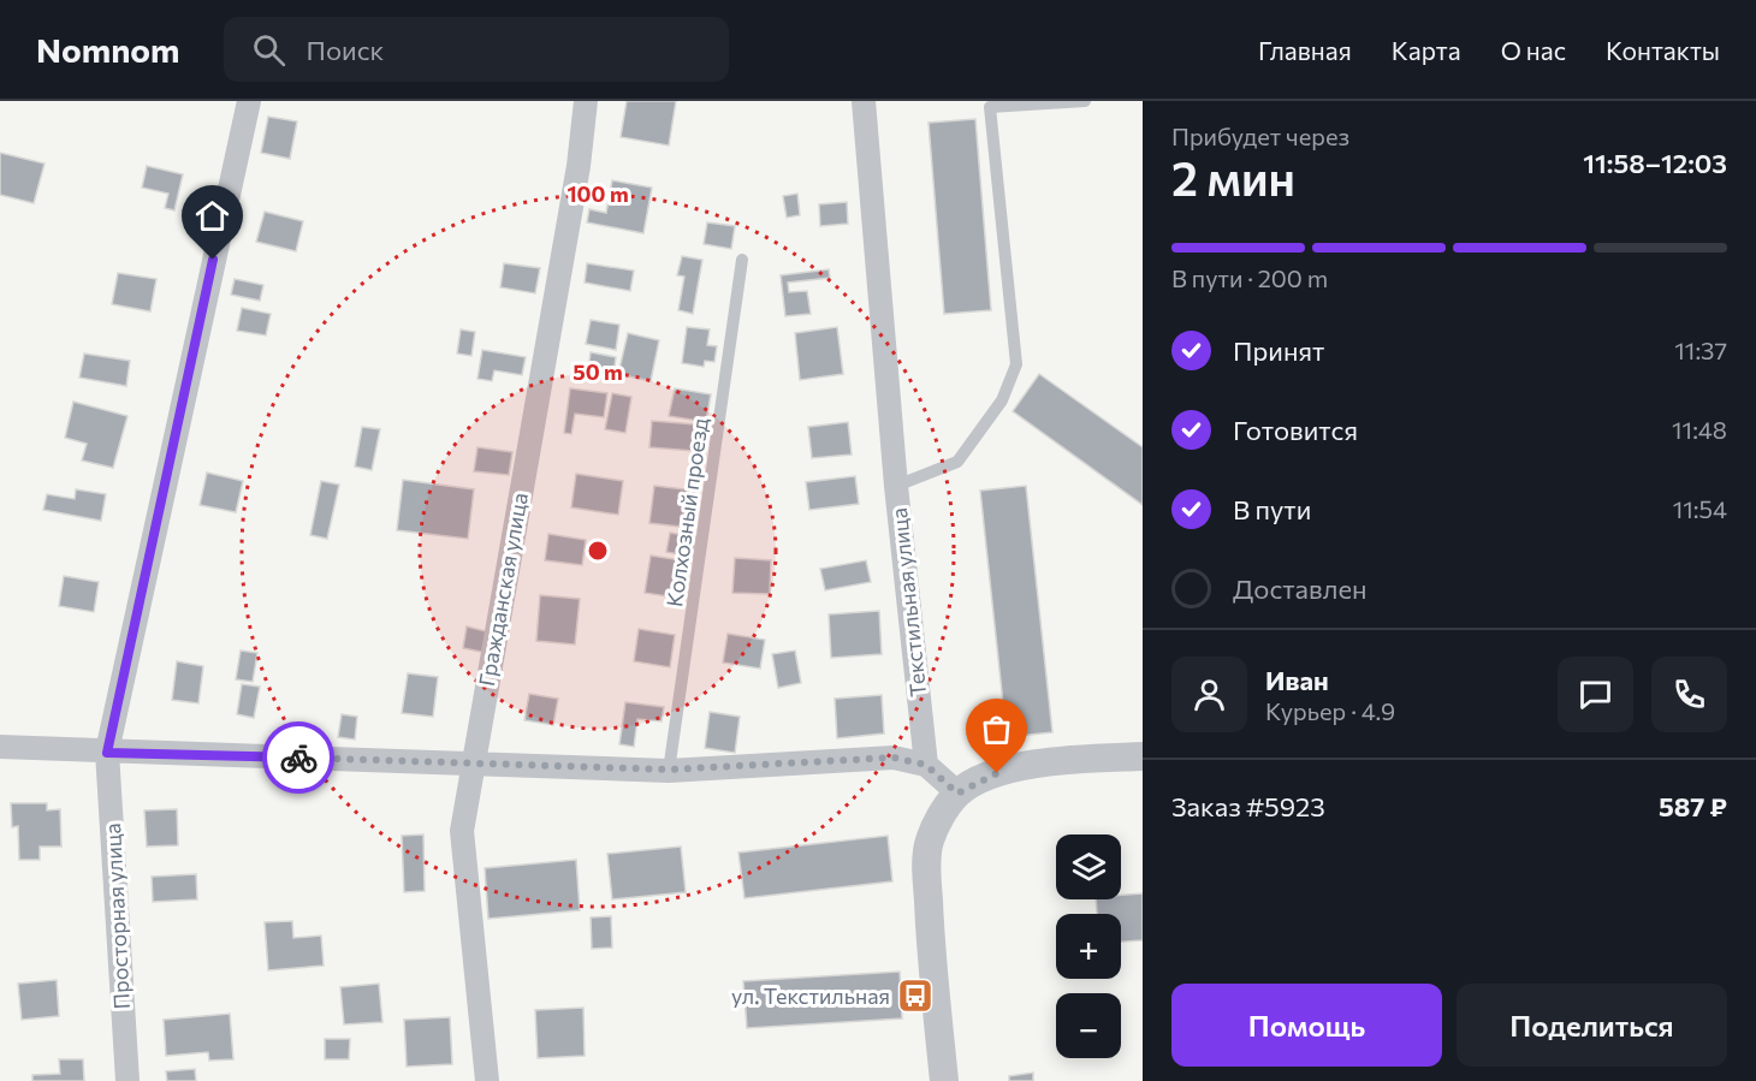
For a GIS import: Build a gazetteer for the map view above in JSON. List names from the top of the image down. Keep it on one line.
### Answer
{"streets":{"street":["Гражданская улица","Текстильная улица","Просторная улица"],"lane":["Колхозный проезд"]},"places":{"bus stop":["ул. Текстильная"]},"page":{"header":"Nomnom","search":"Поиск","nav":["Главная","Карта","О нас","Контакты"],"heading":["2 мин","Прибудет через","11:58–12:03"],"panel":["Иван","Курьер · 4.9","Заказ #5923","587 ₽"],"bar":"В пути · 200 m","list":[["Принят","11:37"],["Готовится","11:48"],["В пути","11:54"],"Доставлен"],"map_buttons":["+","−"],"buttons":["Помощь","Поделиться"]},"rings":["100 m","50 m"]}
